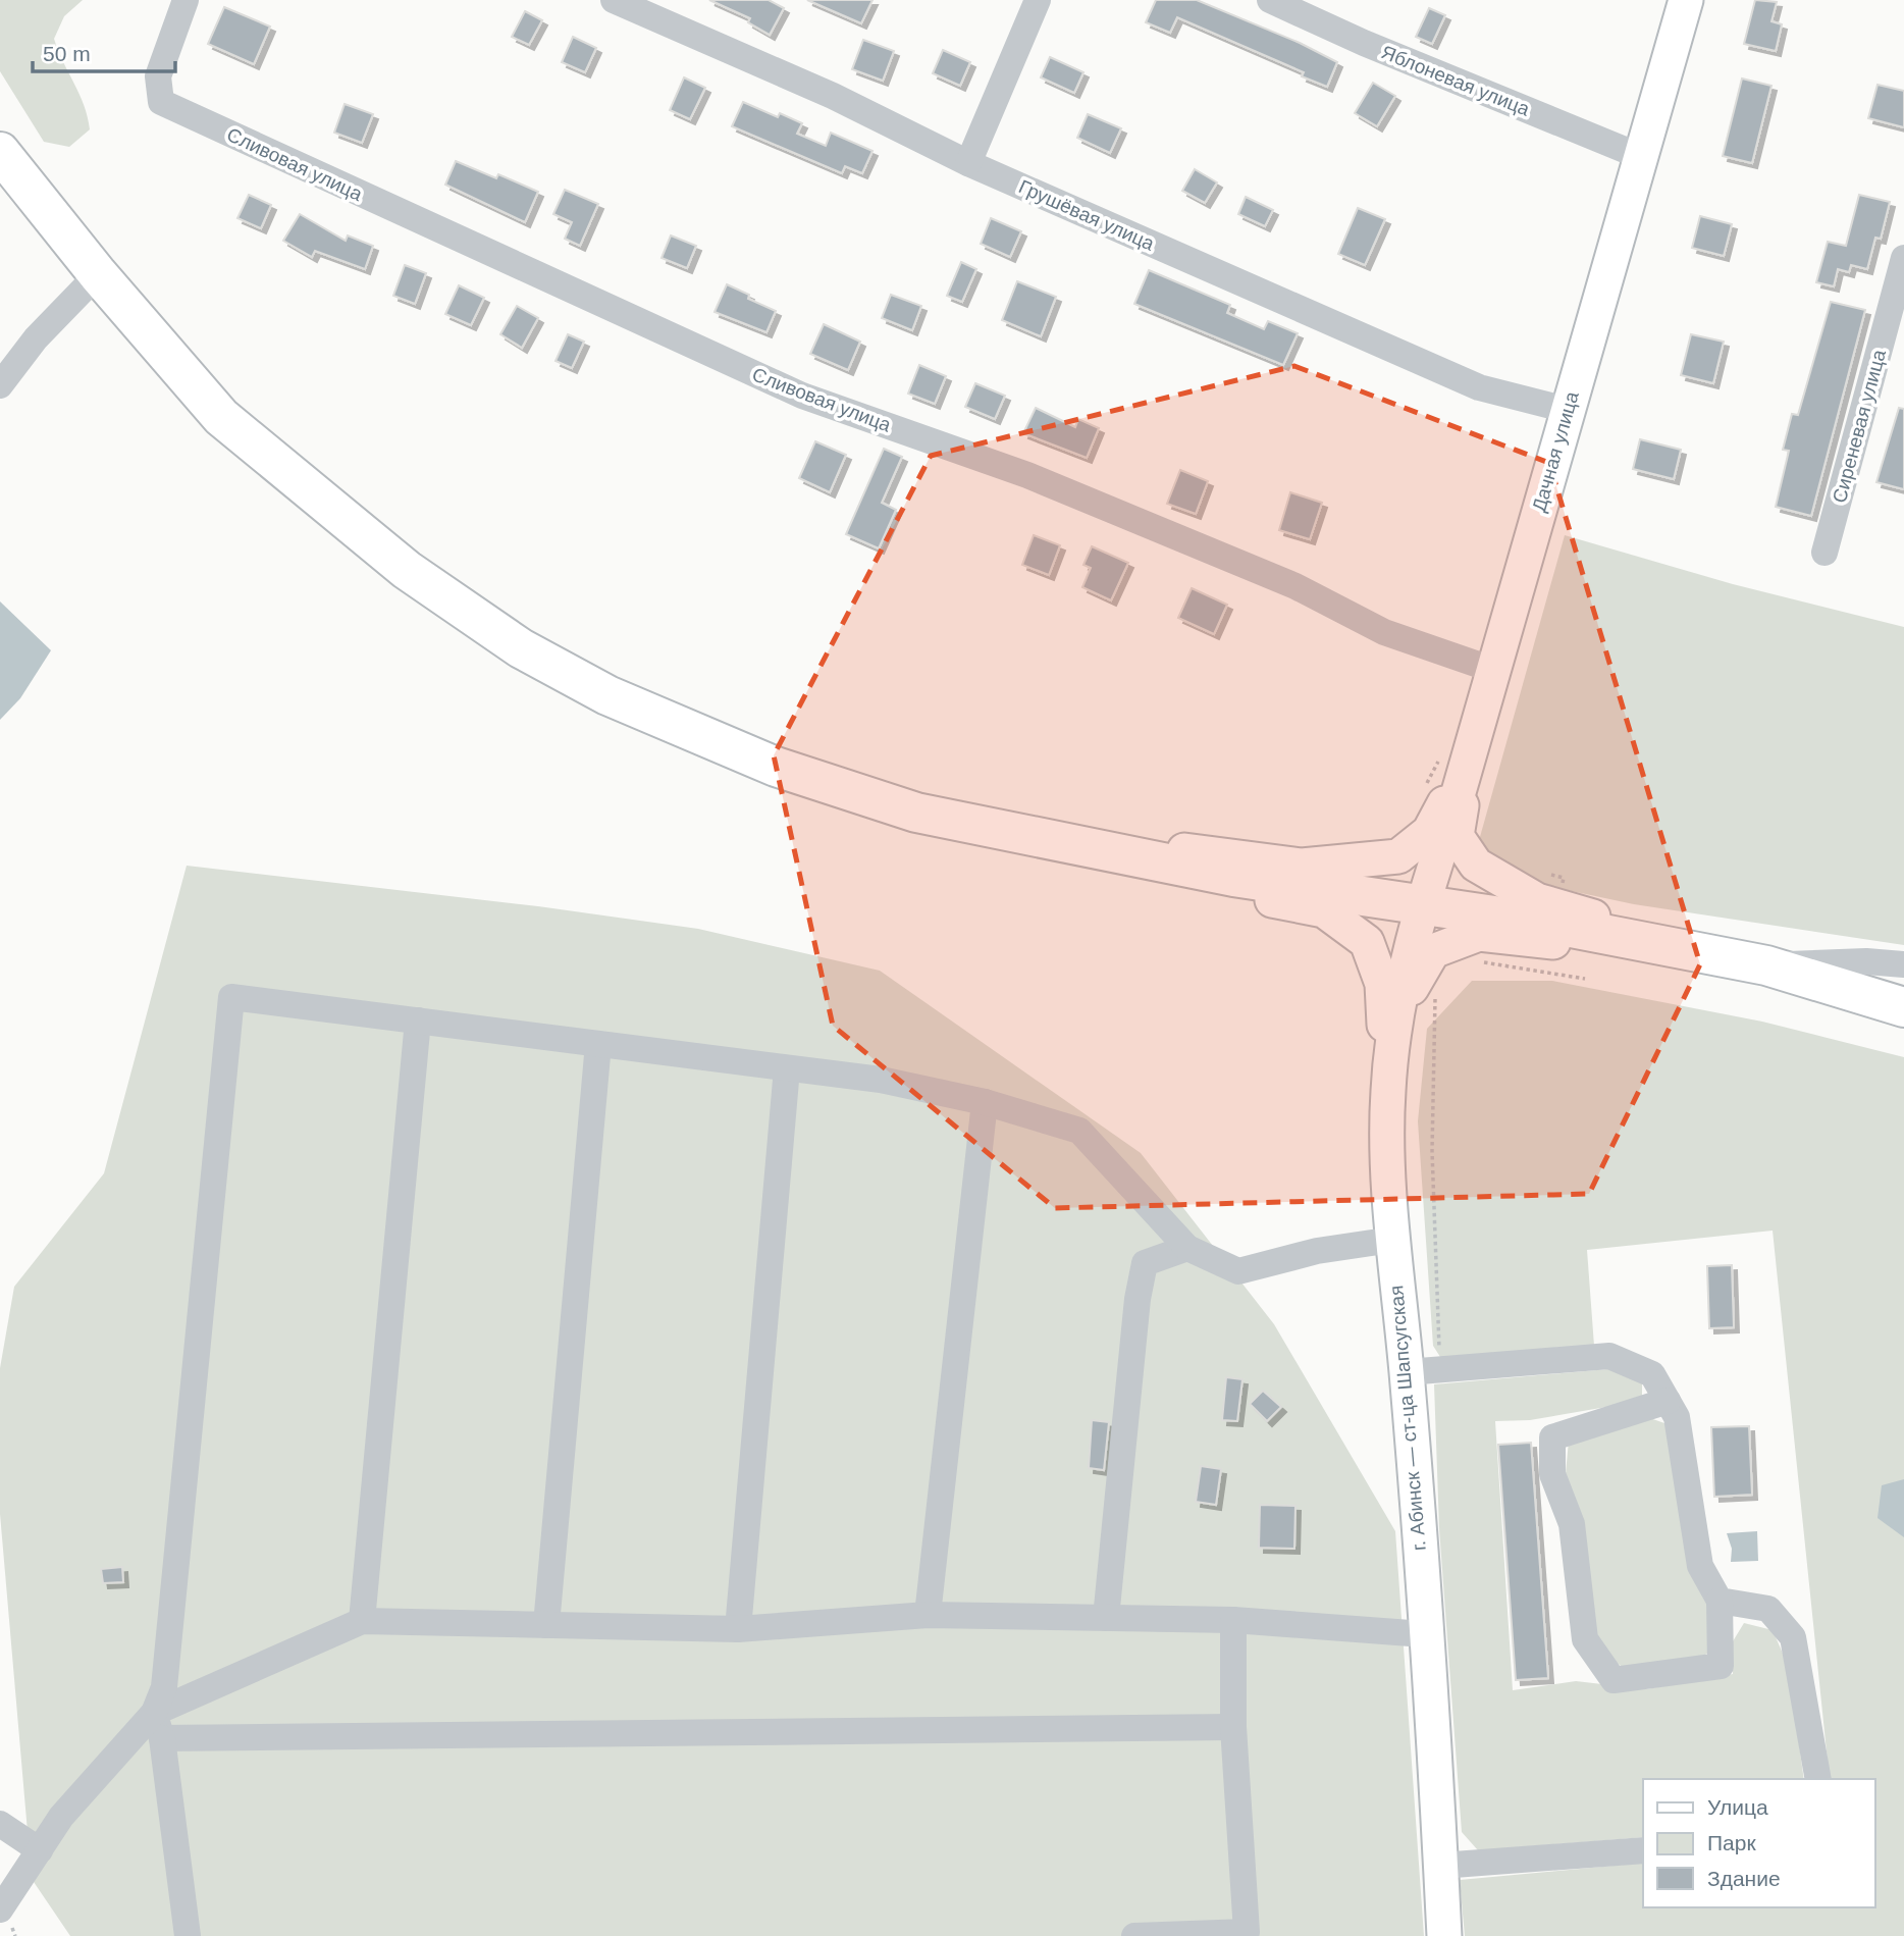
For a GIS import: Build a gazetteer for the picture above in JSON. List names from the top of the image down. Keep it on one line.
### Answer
{"streets":{"main road":["Дачная улица","г. Абинск — ст-ца Шапсугская"],"street":["Яблоневая улица","Сливовая улица","Грушёвая улица","Сиреневая улица"]},"crossings":[["Яблоневая улица","Дачная улица"],["Сливовая улица","Дачная улица"],["Грушёвая улица","Дачная улица"],["Дачная улица","г. Абинск — ст-ца Шапсугская"]],"legend":["Улица","Парк","Здание"],"scale_bar":"50 m"}
